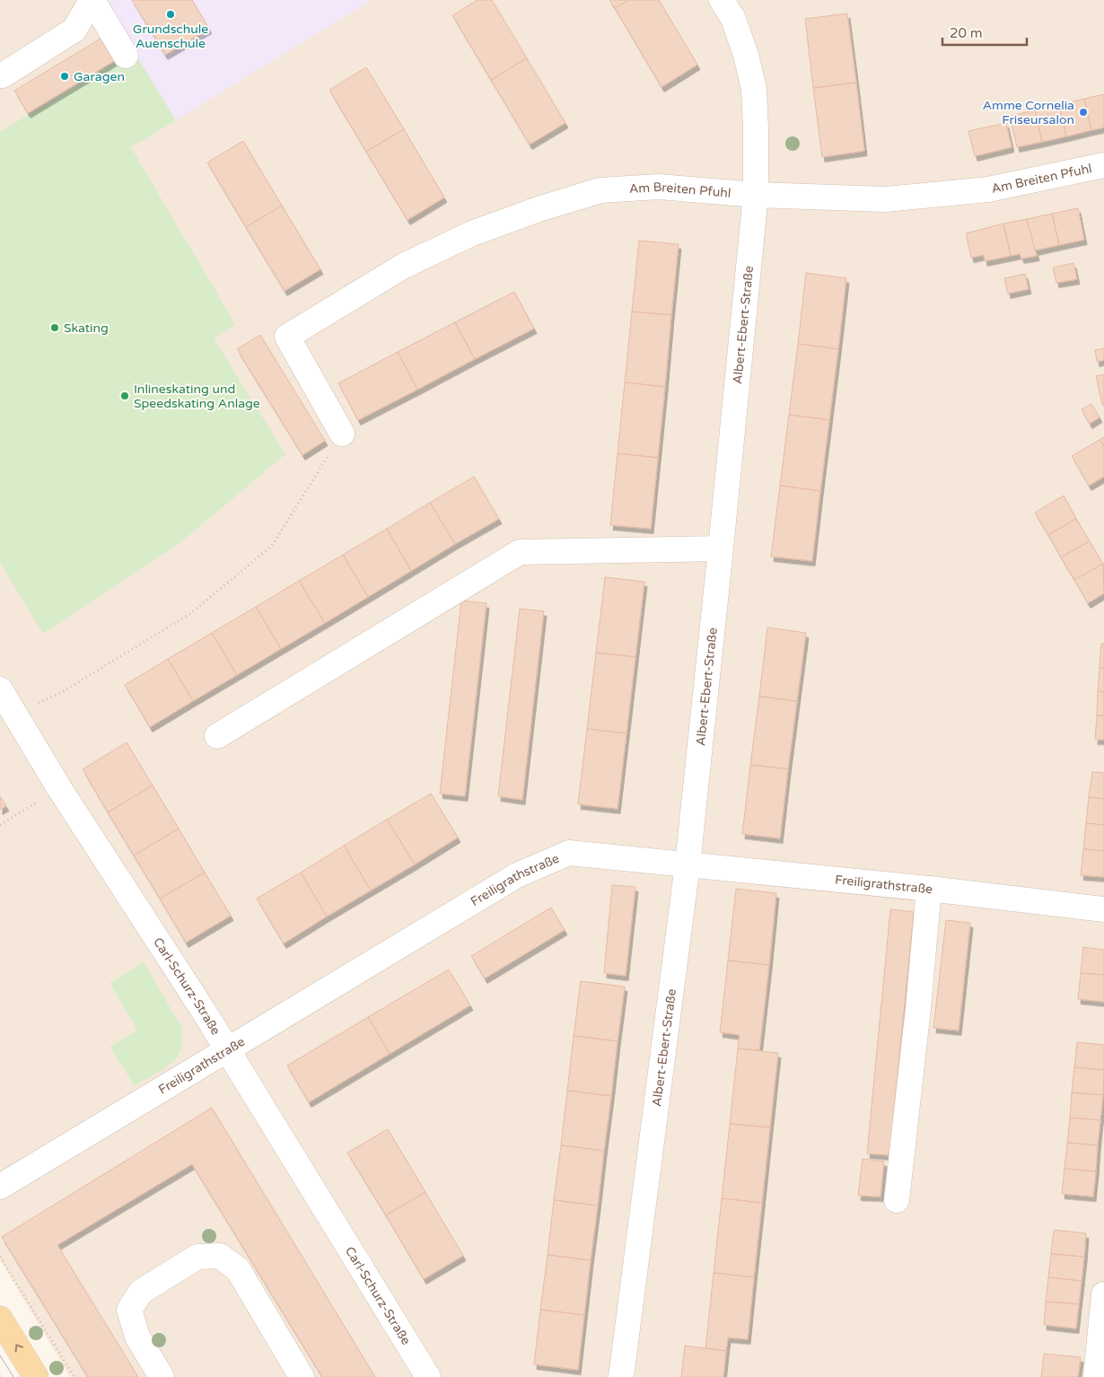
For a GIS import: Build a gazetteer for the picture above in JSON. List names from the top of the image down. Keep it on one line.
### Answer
{"streets":{"street":["Am Breiten Pfuhl","Albert-Ebert-Straße","Freiligrathstraße","Carl-Schurz-Straße"]},"crossings":[["Am Breiten Pfuhl","Albert-Ebert-Straße"],["Albert-Ebert-Straße","Freiligrathstraße"],["Freiligrathstraße","Carl-Schurz-Straße"]],"places":["Grundschule Auenschule","Garagen","Amme Cornelia Friseursalon","Skating","Inlineskating und Speedskating Anlage"],"scale_bar":"20 m"}
